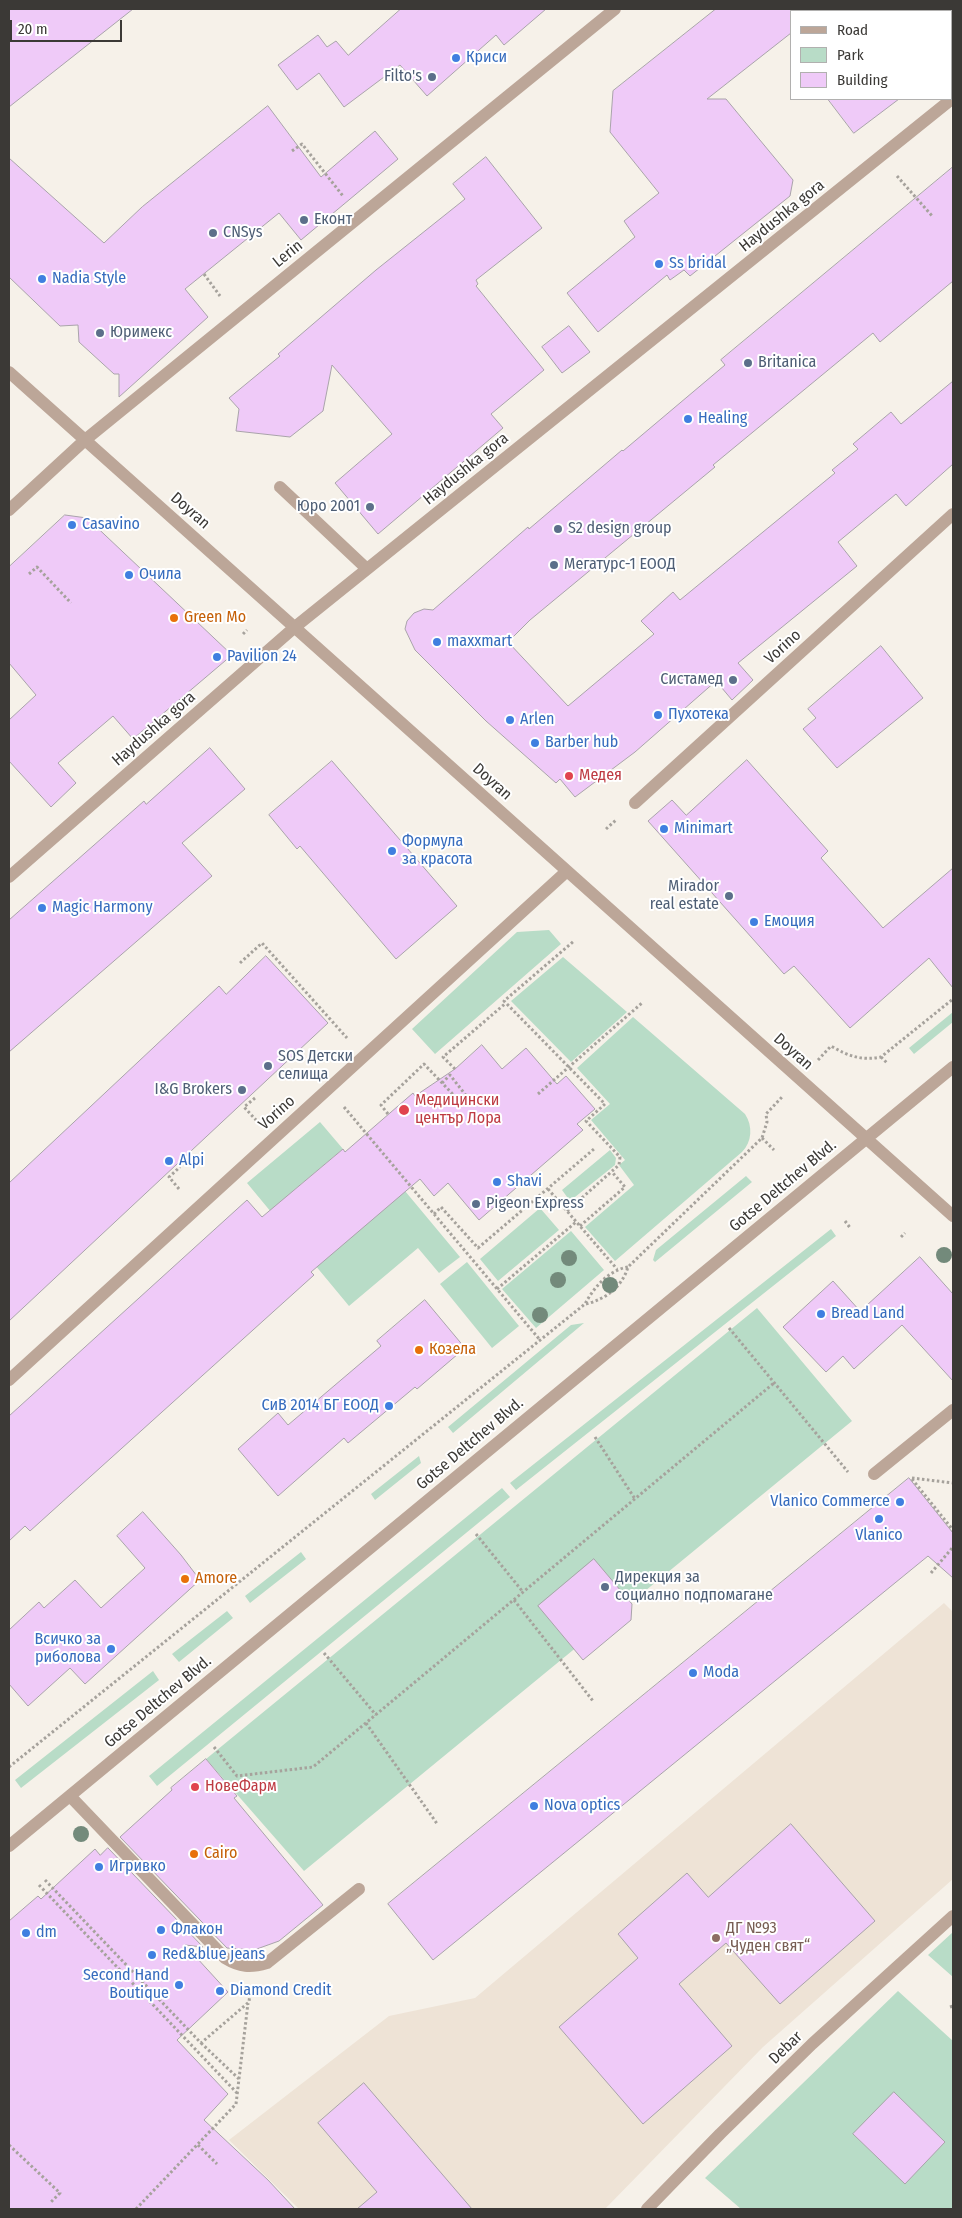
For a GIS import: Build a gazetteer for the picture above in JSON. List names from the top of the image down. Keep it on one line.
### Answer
{"streets":{"street":["Haydushka gora","Lerin","Doyran","Vorino","Gotse Deltchev Blvd.","Debar"]},"crossings":[["Haydushka gora","Doyran"],["Lerin","Doyran"],["Doyran","Vorino"],["Doyran","Gotse Deltchev Blvd."]],"places":["Криси","Filto's","Еконт","CNSys","Ss bridal","Nadia Style","Юримекс","Britanica","Healing","Юро 2001","Casavino","S2 design group","Мегатурс-1 ЕООД","Очила","Green Mo","maxxmart","Pavilion 24","Систамед","Пухотека","Arlen","Barber hub","Медея","Minimart","Формула за красота","Mirador real estate","Magic Harmony","Емоция","SOS Детски селища","I&G Brokers","Медицински център Лора","Alpi","Shavi","Pigeon Express","Bread Land","Козела","СиВ 2014 БГ ЕООД","Vlanico Commerce","Vlanico","Amore","Дирекция за социално подпомагане","Всичко за риболова","Moda","НовеФарм","Nova optics","Cairo","Игривко","Флакон","dm","ДГ №93 „Чуден свят“","Red&blue jeans","Second Hand Boutique","Diamond Credit"],"legend":["Road","Park","Building"],"scale_bar":"20 m"}
